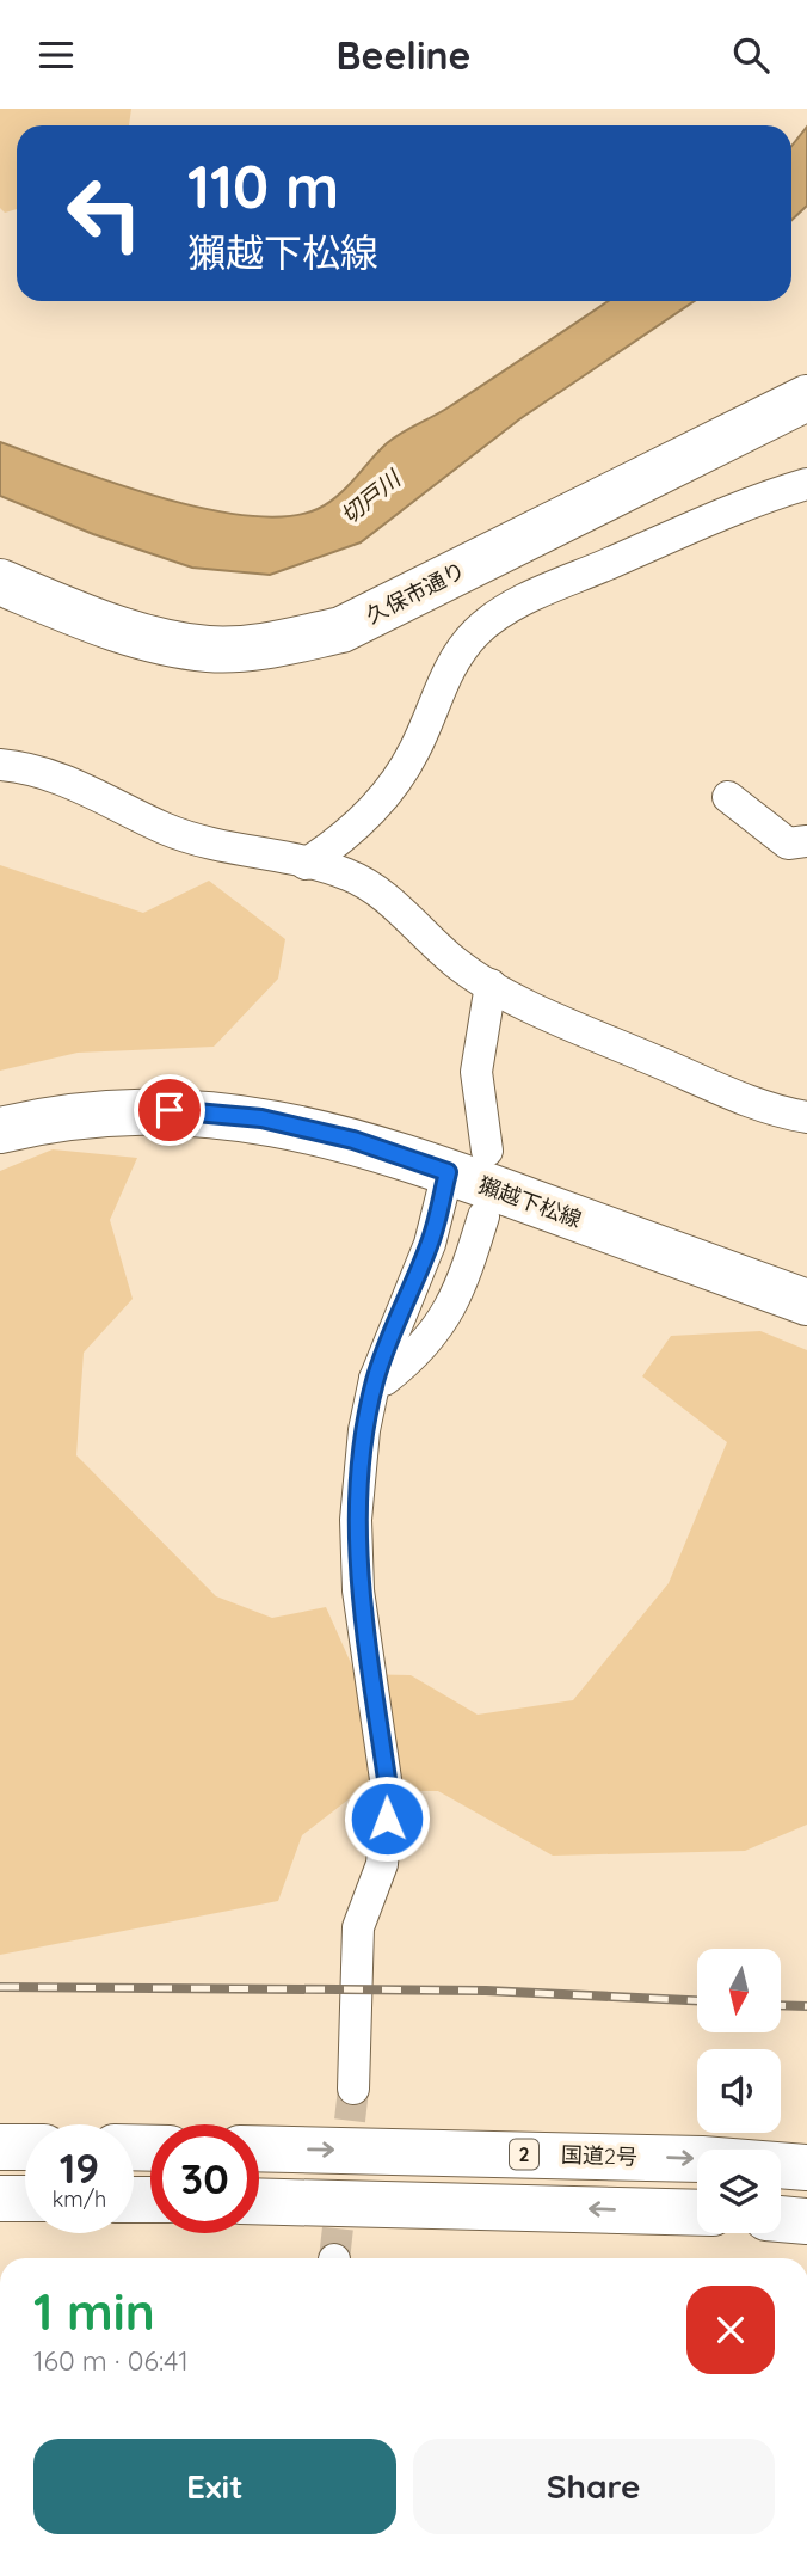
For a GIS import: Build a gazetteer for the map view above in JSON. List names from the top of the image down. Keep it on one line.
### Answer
{"streets":{"main road":["久保市通り","獺越下松線","2","国道2号"]},"water":["切戸川"],"north":"bottom","page":{"header":"Beeline","turn":["110 m","獺越下松線"],"speed":"19 km/h","limit":"30","heading":["1 min","160 m · 06:41"],"buttons":["Exit","Share"]}}
